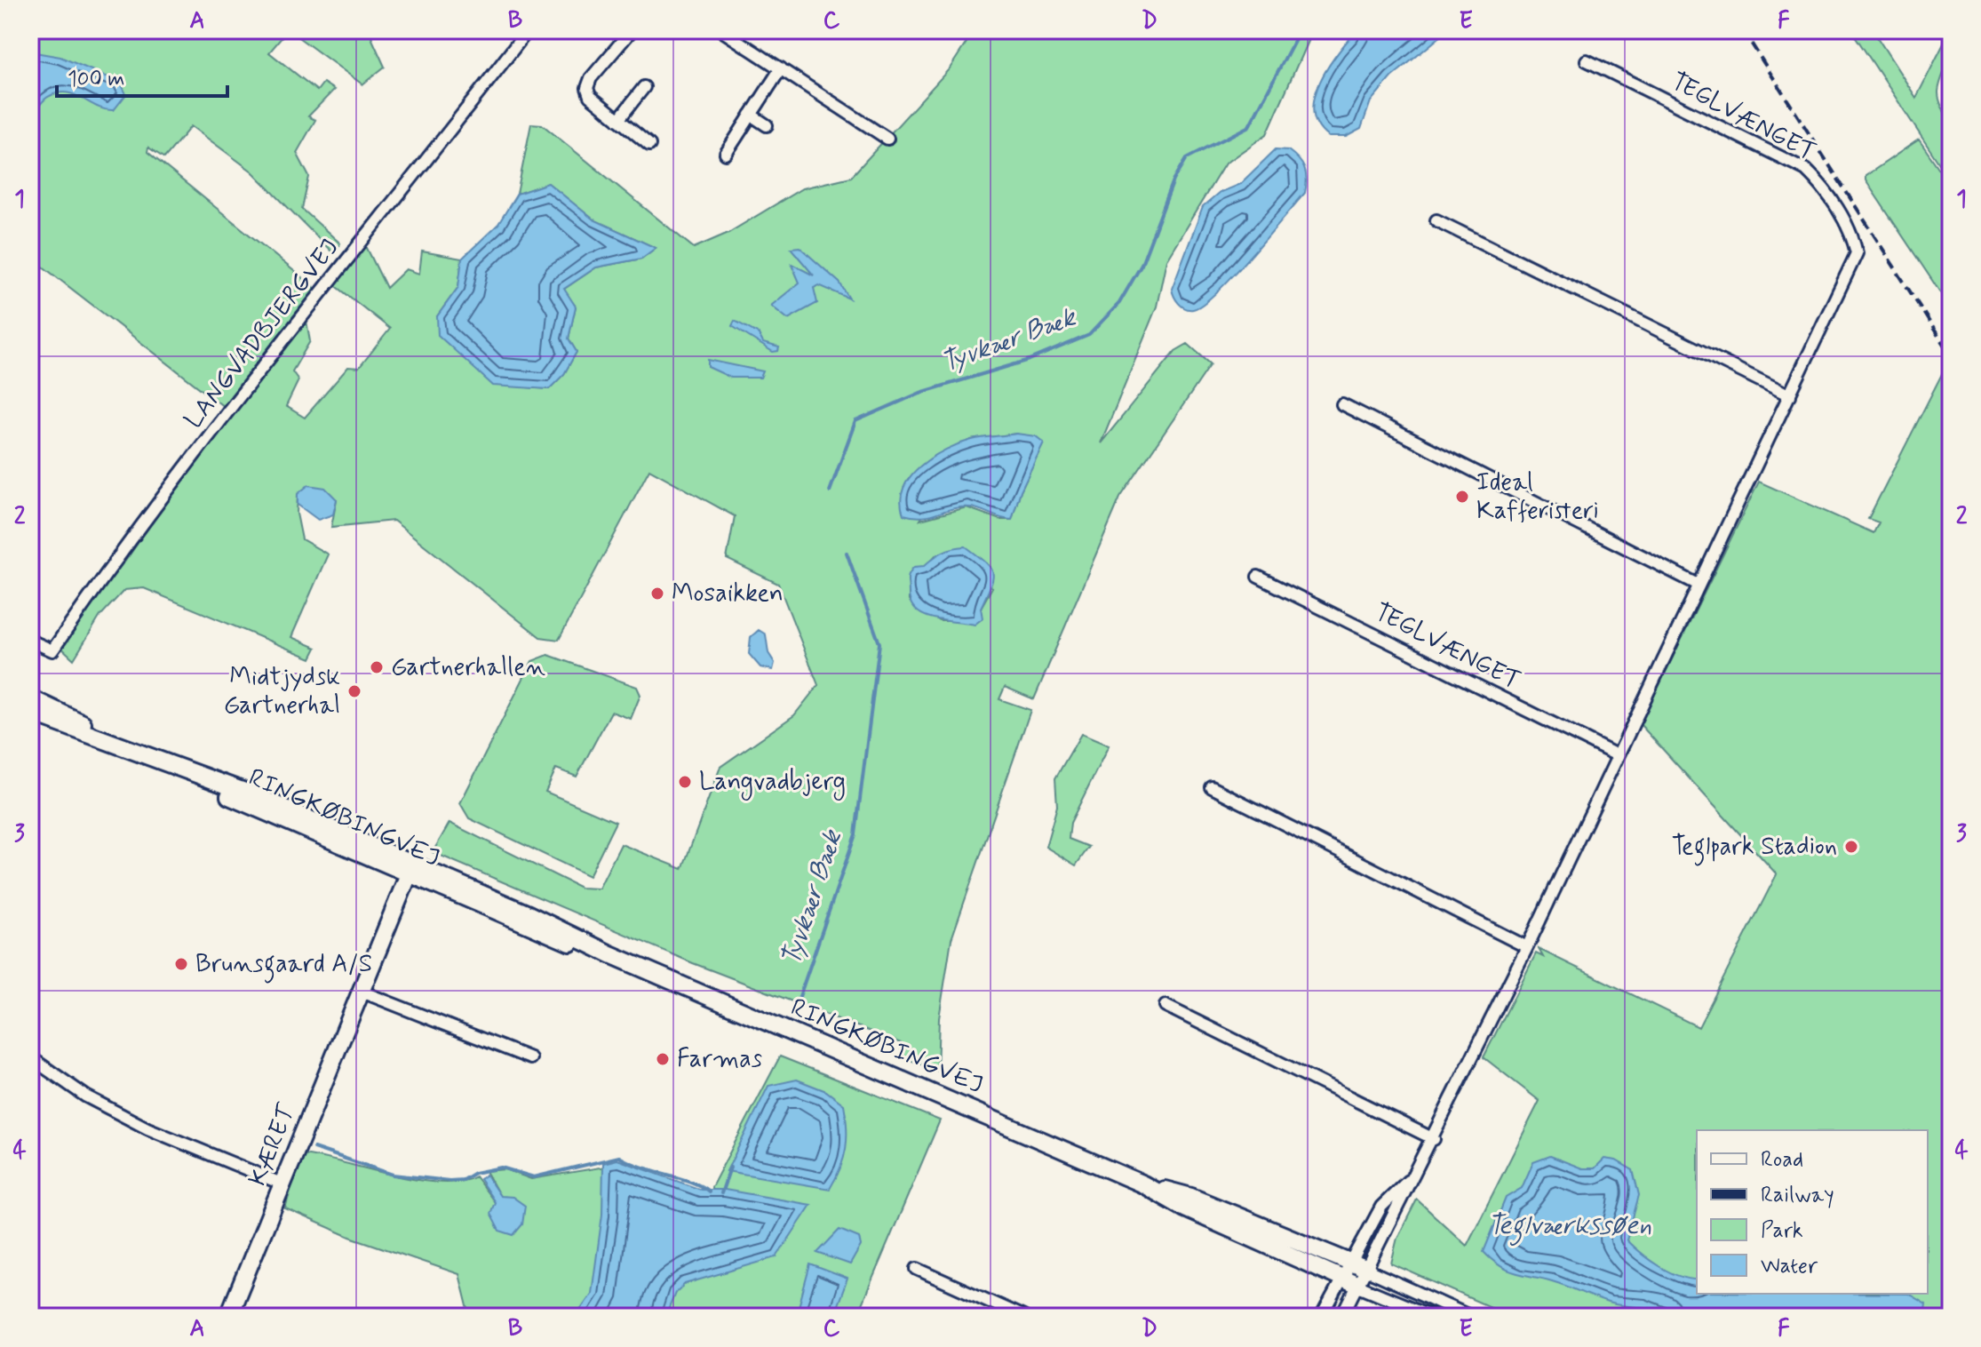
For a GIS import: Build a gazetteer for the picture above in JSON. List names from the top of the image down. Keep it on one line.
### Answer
{"streets":{"street":["TEGLVÆNGET","LANGVADBJERGVEJ","RINGKØBINGVEJ","KÆRET"]},"crossings":[["TEGLVÆNGET","RINGKØBINGVEJ"],["RINGKØBINGVEJ","KÆRET"]],"water":["Tyvkær Bæk","Teglværkssøen"],"places":["Ideal Kafferisteri","Mosaikken","Gartnerhallen","Midtjydsk Gartnerhal","Langvadbjerg","Teglpark Stadion","Brunsgaard A/S","Farmas"],"legend":["Road","Railway","Park","Water"],"scale_bar":"100 m","grid":{"columns":["A","B","C","D","E","F"],"rows":["1","2","3","4"]}}
